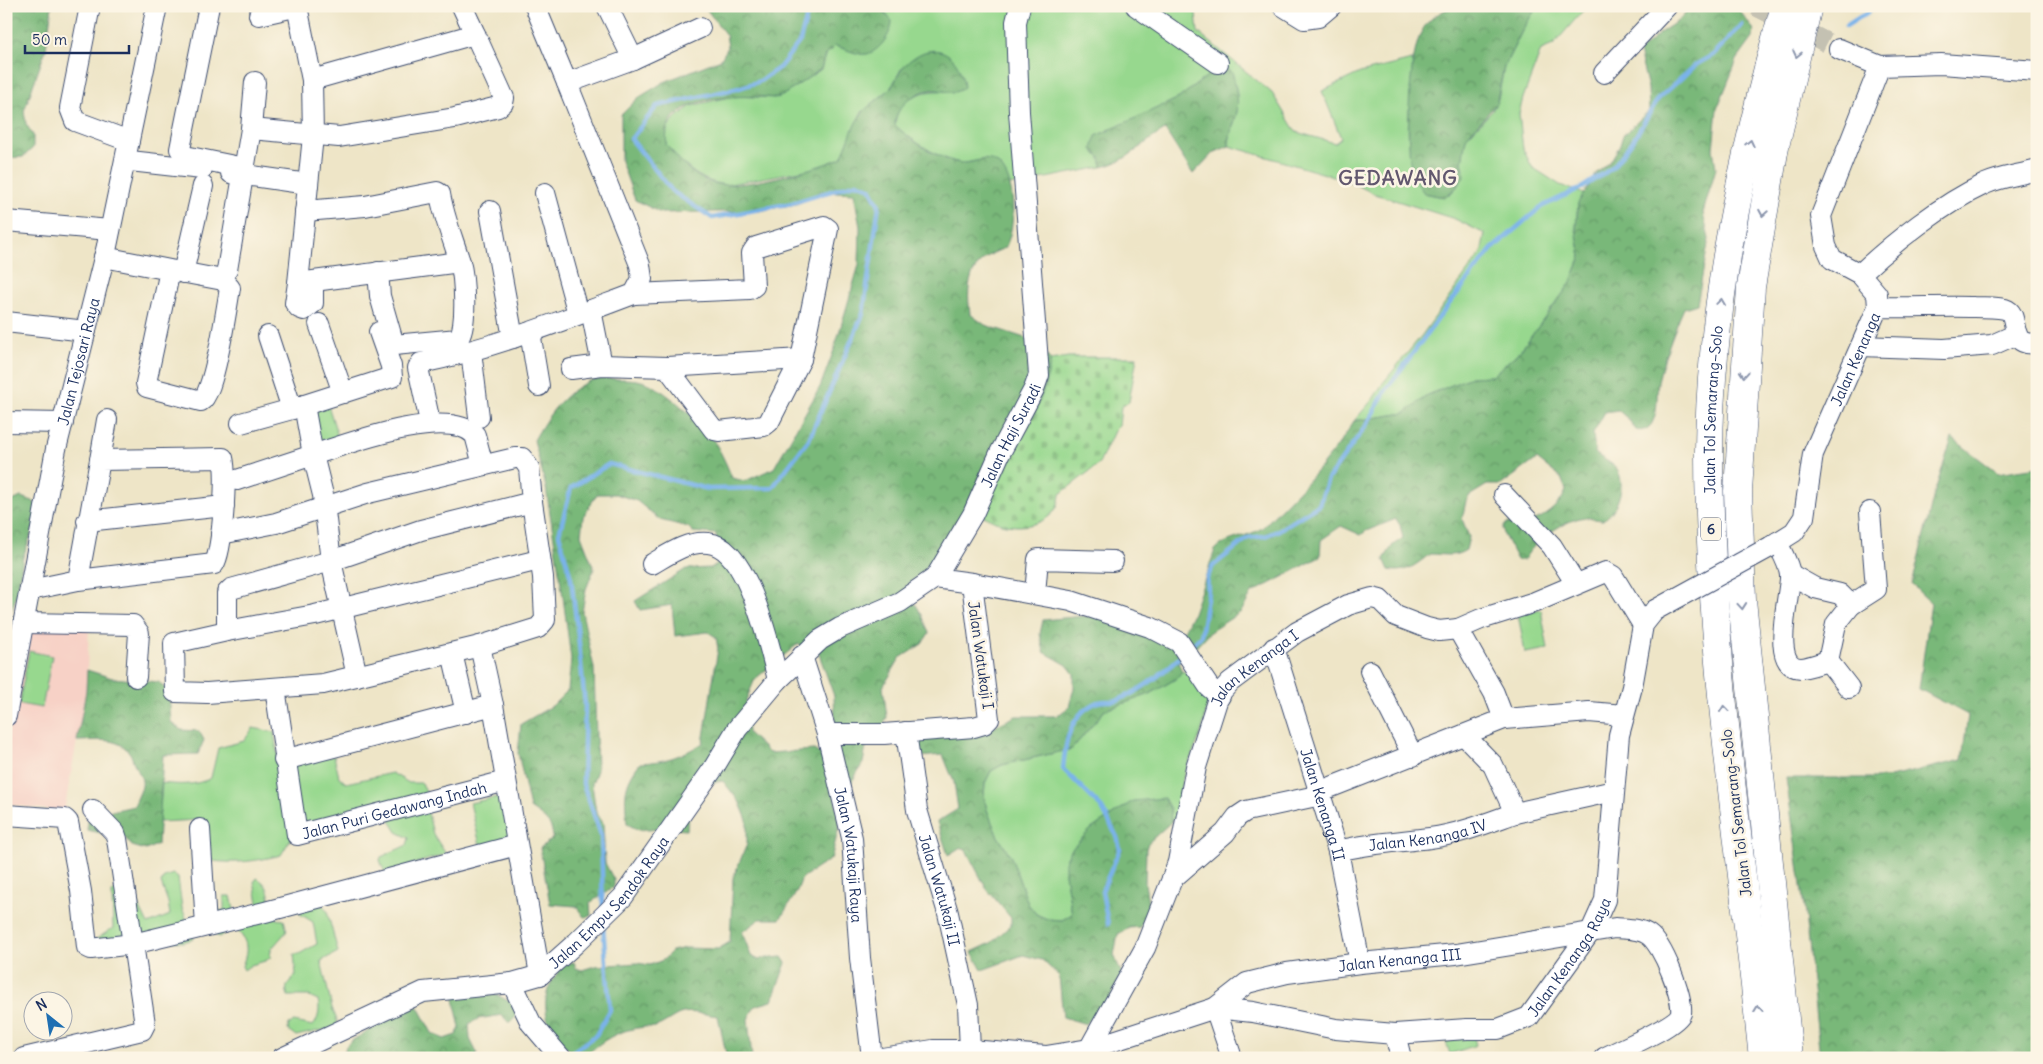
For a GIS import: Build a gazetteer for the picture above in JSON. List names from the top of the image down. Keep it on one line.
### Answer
{"streets":{"highway":["Jalan Tol Semarang–Solo","6"],"street":["Jalan Kenanga","Jalan Tejosari Raya","Jalan Haji Suradi","Jalan Watukaji I","Jalan Kenanga I","Jalan Kenanga II","Jalan Puri Gedawang Indah","Jalan Kenanga IV","Jalan Watukaji Raya","Jalan Watukaji II","Jalan Empu Sendok Raya","Jalan Kenanga Raya","Jalan Kenanga III"]},"crossings":[["Jalan Haji Suradi","Jalan Watukaji I"],["Jalan Haji Suradi","Jalan Watukaji Raya"],["Jalan Haji Suradi","Jalan Empu Sendok Raya"],["Jalan Watukaji I","Jalan Watukaji Raya"],["Jalan Watukaji I","Jalan Watukaji II"],["Jalan Kenanga I","Jalan Kenanga II"],["Jalan Kenanga I","Jalan Kenanga Raya"],["Jalan Kenanga II","Jalan Kenanga IV"],["Jalan Kenanga II","Jalan Kenanga III"],["Jalan Puri Gedawang Indah","Jalan Empu Sendok Raya"],["Jalan Kenanga IV","Jalan Kenanga Raya"],["Jalan Watukaji Raya","Jalan Empu Sendok Raya"],["Jalan Kenanga Raya","Jalan Kenanga III"]],"districts":["GEDAWANG"],"scale_bar":"50 m","north":"top left"}
